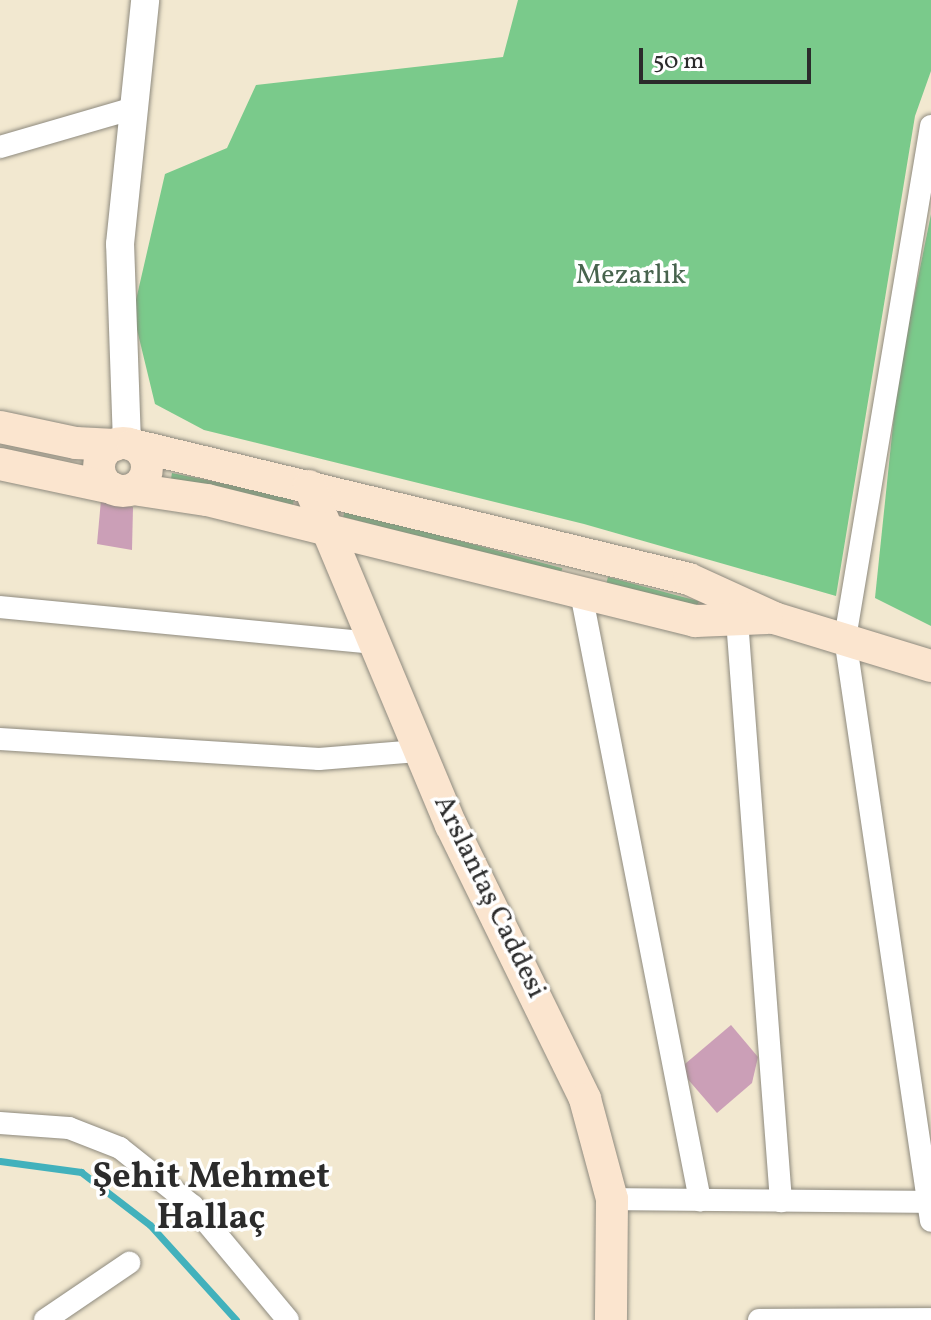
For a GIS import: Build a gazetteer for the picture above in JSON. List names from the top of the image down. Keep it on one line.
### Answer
{"streets":{"main road":["Arslantaş Caddesi"]},"districts":["Şehit Mehmet Hallaç"],"parks":["Mezarlık"],"scale_bar":"50 m"}
